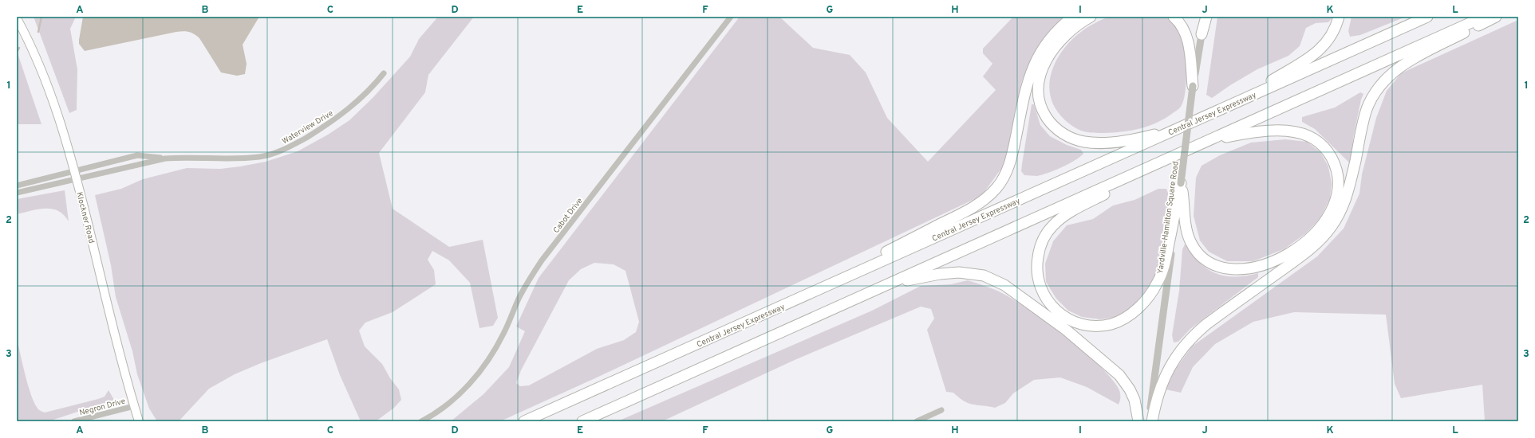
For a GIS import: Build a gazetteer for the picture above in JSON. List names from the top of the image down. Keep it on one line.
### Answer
{"streets":{"highway":["Central Jersey Expressway"],"main road":["Klockner Road"],"street":["Waterview Drive","Cabot Drive","Yardville-Hamilton Square Road","Negron Drive"]},"crossings":[["Waterview Drive","Klockner Road"],["Klockner Road","Negron Drive"]],"grid":{"columns":["A","B","C","D","E","F","G","H","I","J","K","L"],"rows":["1","2","3"]}}
